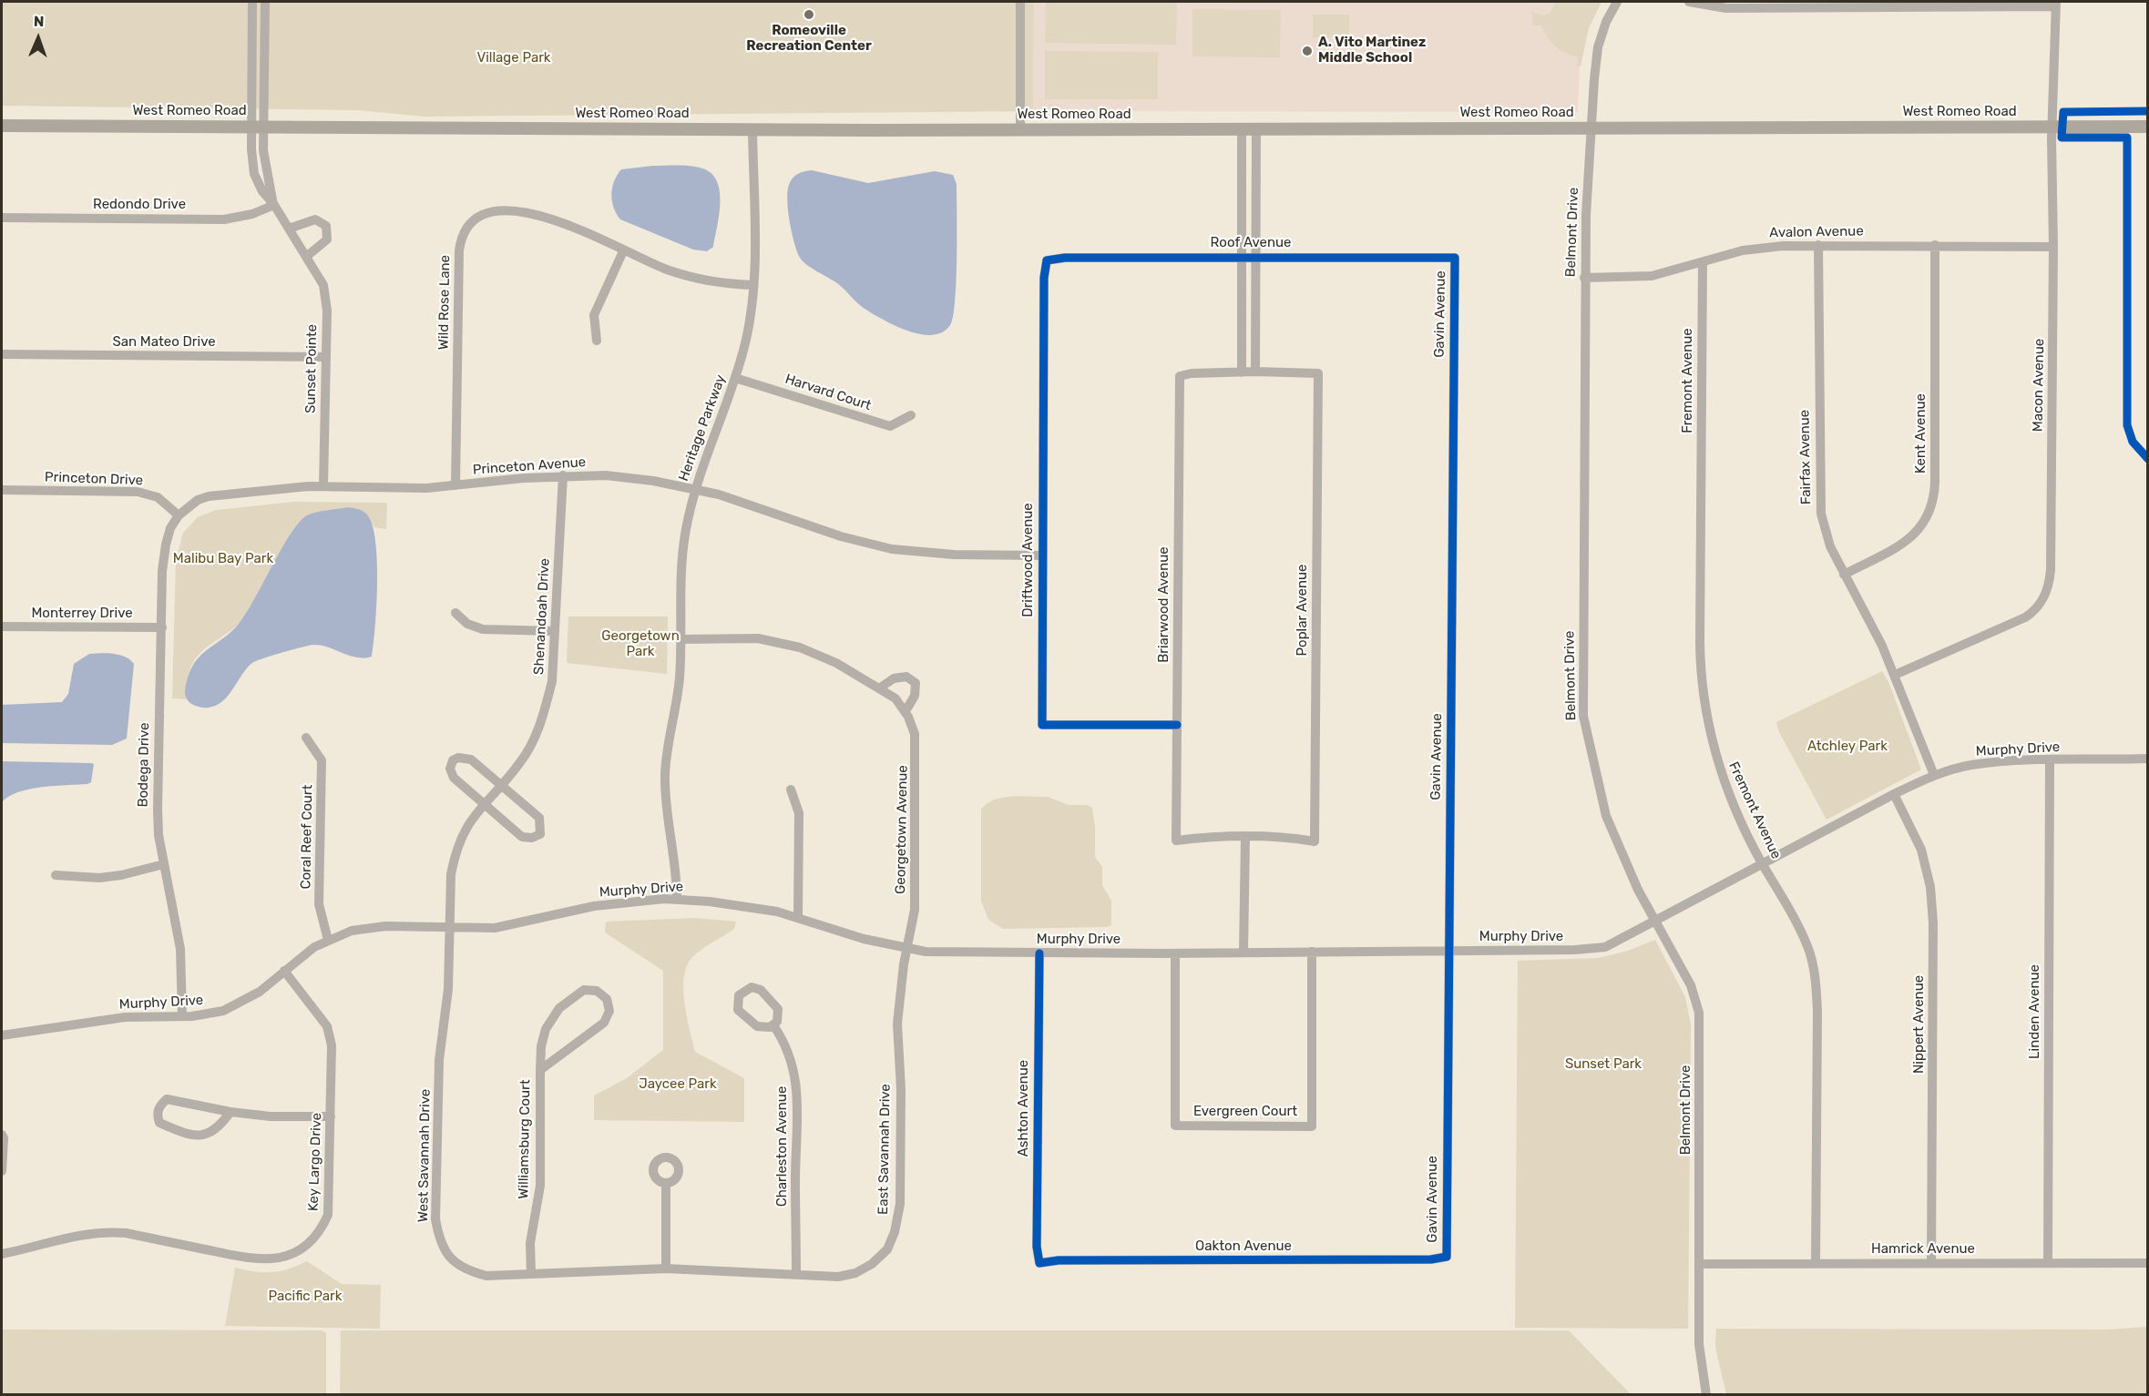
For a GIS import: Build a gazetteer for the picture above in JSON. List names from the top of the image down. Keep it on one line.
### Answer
{"streets":{"main road":["West Romeo Road"],"street":["Redondo Drive","Belmont Drive","Avalon Avenue","Roof Avenue","Wild Rose Lane","Gavin Avenue","San Mateo Drive","Sunset Pointe","Fremont Avenue","Macon Avenue","Harvard Court","Heritage Parkway","Kent Avenue","Fairfax Avenue","Princeton Avenue","Princeton Drive","Driftwood Avenue","Briarwood Avenue","Poplar Avenue","Monterrey Drive","Shenandoah Drive","Murphy Drive","Bodega Drive","Georgetown Avenue","Coral Reef Court","Linden Avenue","Nippert Avenue","Ashton Avenue","Evergreen Court","Williamsburg Court","Charleston Avenue","East Savannah Drive","West Savannah Drive","Key Largo Drive","Oakton Avenue","Hamrick Avenue"]},"crossings":[["West Romeo Road","Belmont Drive"],["West Romeo Road","Sunset Pointe"],["West Romeo Road","Macon Avenue"],["West Romeo Road","Heritage Parkway"],["Redondo Drive","Sunset Pointe"],["Belmont Drive","Avalon Avenue"],["Belmont Drive","Murphy Drive"],["Belmont Drive","Hamrick Avenue"],["Avalon Avenue","Fremont Avenue"],["Avalon Avenue","Macon Avenue"],["Avalon Avenue","Kent Avenue"],["Avalon Avenue","Fairfax Avenue"],["Roof Avenue","Gavin Avenue"],["Roof Avenue","Driftwood Avenue"],["Wild Rose Lane","Heritage Parkway"],["Wild Rose Lane","Princeton Avenue"],["Gavin Avenue","Murphy Drive"],["Gavin Avenue","Oakton Avenue"],["San Mateo Drive","Sunset Pointe"],["Sunset Pointe","Princeton Avenue"],["Fremont Avenue","Murphy Drive"],["Fremont Avenue","Hamrick Avenue"],["Macon Avenue","Fairfax Avenue"],["Harvard Court","Heritage Parkway"],["Heritage Parkway","Princeton Avenue"],["Heritage Parkway","Murphy Drive"],["Heritage Parkway","Georgetown Avenue"],["Kent Avenue","Fairfax Avenue"],["Fairfax Avenue","Murphy Drive"],["Princeton Avenue","Princeton Drive"],["Princeton Avenue","Driftwood Avenue"],["Princeton Avenue","Shenandoah Drive"],["Princeton Avenue","Bodega Drive"],["Princeton Drive","Bodega Drive"],["Driftwood Avenue","Briarwood Avenue"],["Briarwood Avenue","Poplar Avenue"],["Monterrey Drive","Bodega Drive"],["Shenandoah Drive","Murphy Drive"],["Shenandoah Drive","West Savannah Drive"],["Murphy Drive","Bodega Drive"],["Murphy Drive","Georgetown Avenue"],["Murphy Drive","Coral Reef Court"],["Murphy Drive","Linden Avenue"],["Murphy Drive","Nippert Avenue"],["Murphy Drive","Ashton Avenue"],["Murphy Drive","Evergreen Court"],["Murphy Drive","East Savannah Drive"],["Murphy Drive","West Savannah Drive"],["Murphy Drive","Key Largo Drive"],["Georgetown Avenue","East Savannah Drive"],["Linden Avenue","Hamrick Avenue"],["Nippert Avenue","Hamrick Avenue"],["Ashton Avenue","Oakton Avenue"],["Williamsburg Court","West Savannah Drive"],["Charleston Avenue","East Savannah Drive"],["East Savannah Drive","West Savannah Drive"]],"parks":["Village Park","Malibu Bay Park","Georgetown Park","Atchley Park","Sunset Park","Jaycee Park","Pacific Park"],"places":["Romeoville Recreation Center","A. Vito Martinez Middle School"],"north":"top"}
